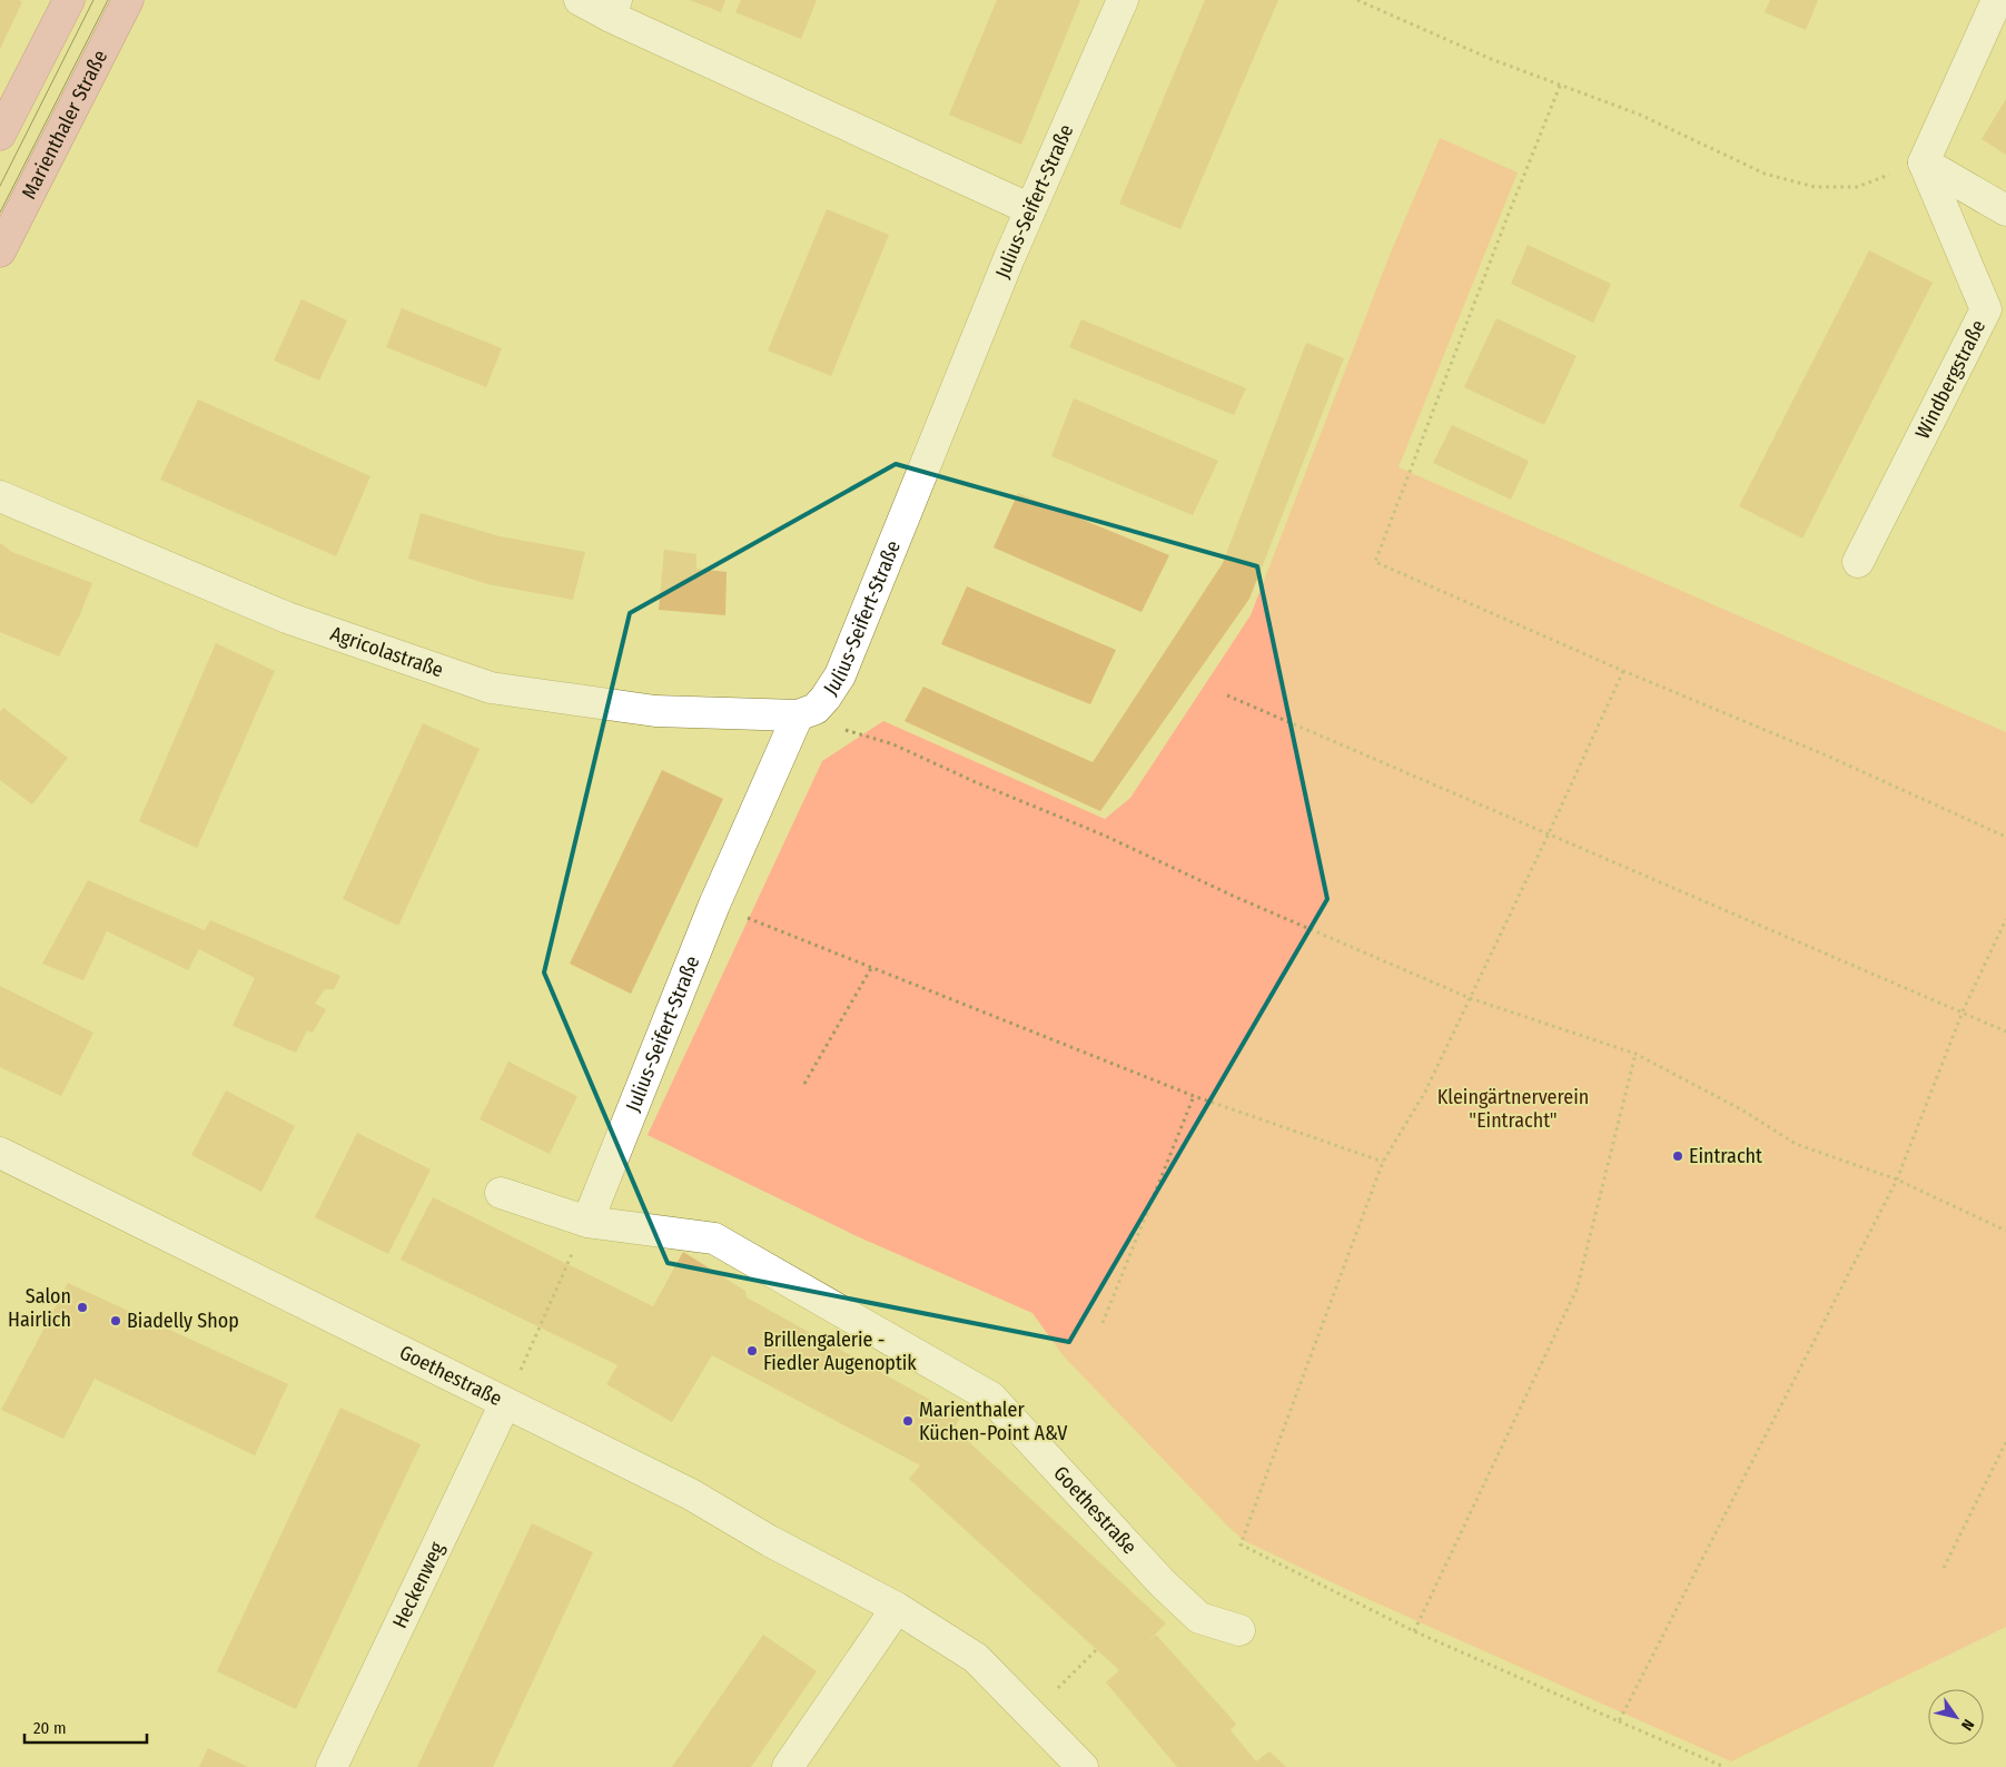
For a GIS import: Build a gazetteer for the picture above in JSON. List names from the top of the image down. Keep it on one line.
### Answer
{"streets":{"main road":["Marienthaler Straße"],"street":["Julius-Seifert-Straße","Windbergstraße","Agricolastraße","Goethestraße","Heckenweg"]},"crossings":[["Julius-Seifert-Straße","Agricolastraße"],["Julius-Seifert-Straße","Goethestraße"],["Goethestraße","Heckenweg"]],"parks":["Kleingärtnerverein \"Eintracht\""],"places":["Eintracht","Salon Hairlich","Biadelly Shop","Brillengalerie - Fiedler Augenoptik","Marienthaler Küchen-Point A&V"],"scale_bar":"20 m","north":"bottom right"}
